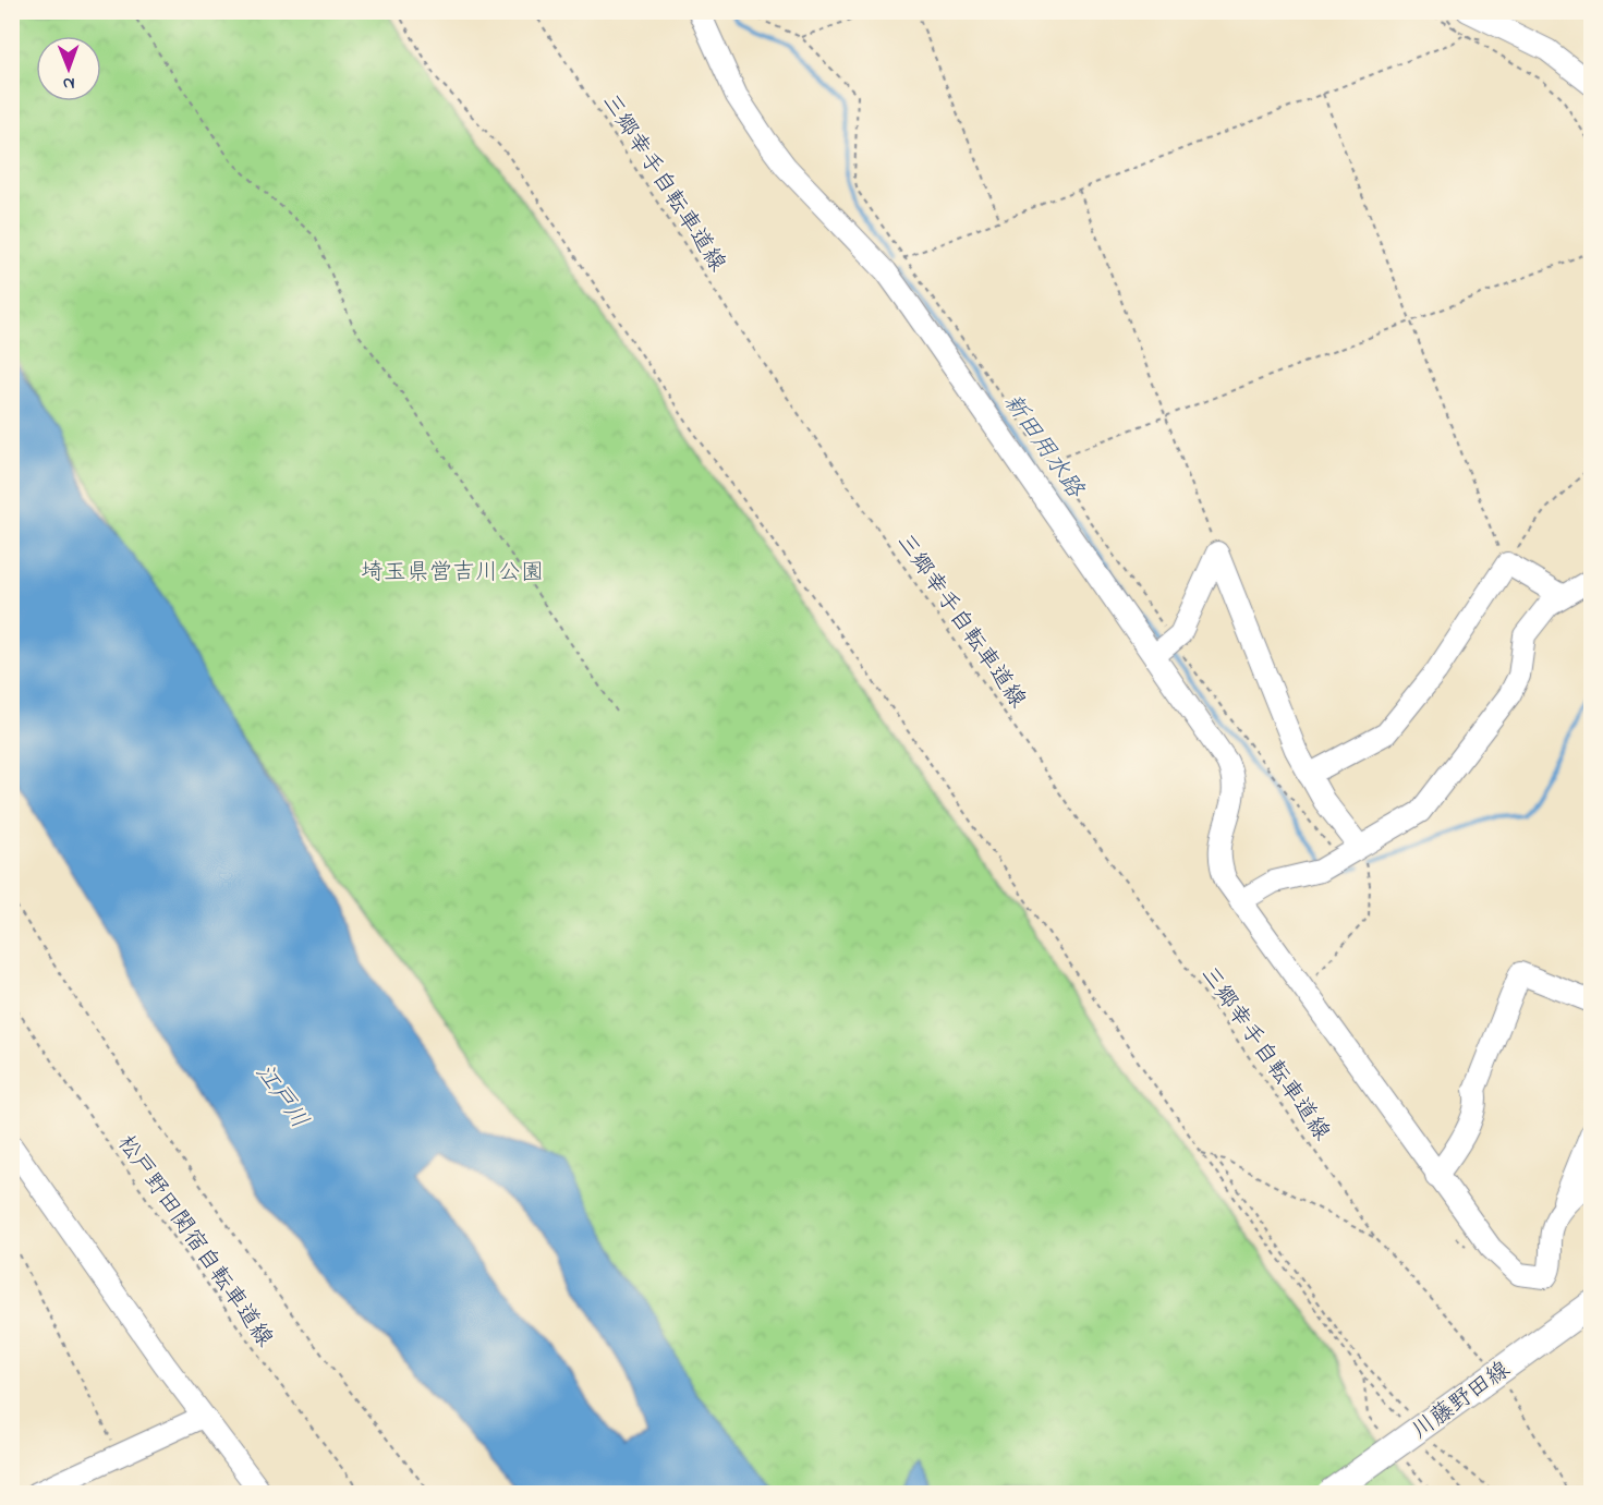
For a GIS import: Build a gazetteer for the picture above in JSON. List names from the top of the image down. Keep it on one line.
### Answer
{"streets":{"main road":["川藤野田線"],"path":["三郷幸手自転車道線","松戸野田関宿自転車道線"]},"crossings":[["三郷幸手自転車道線","川藤野田線"]],"water":["新田用水路","江戸川"],"parks":["埼玉県営吉川公園"],"north":"bottom"}
